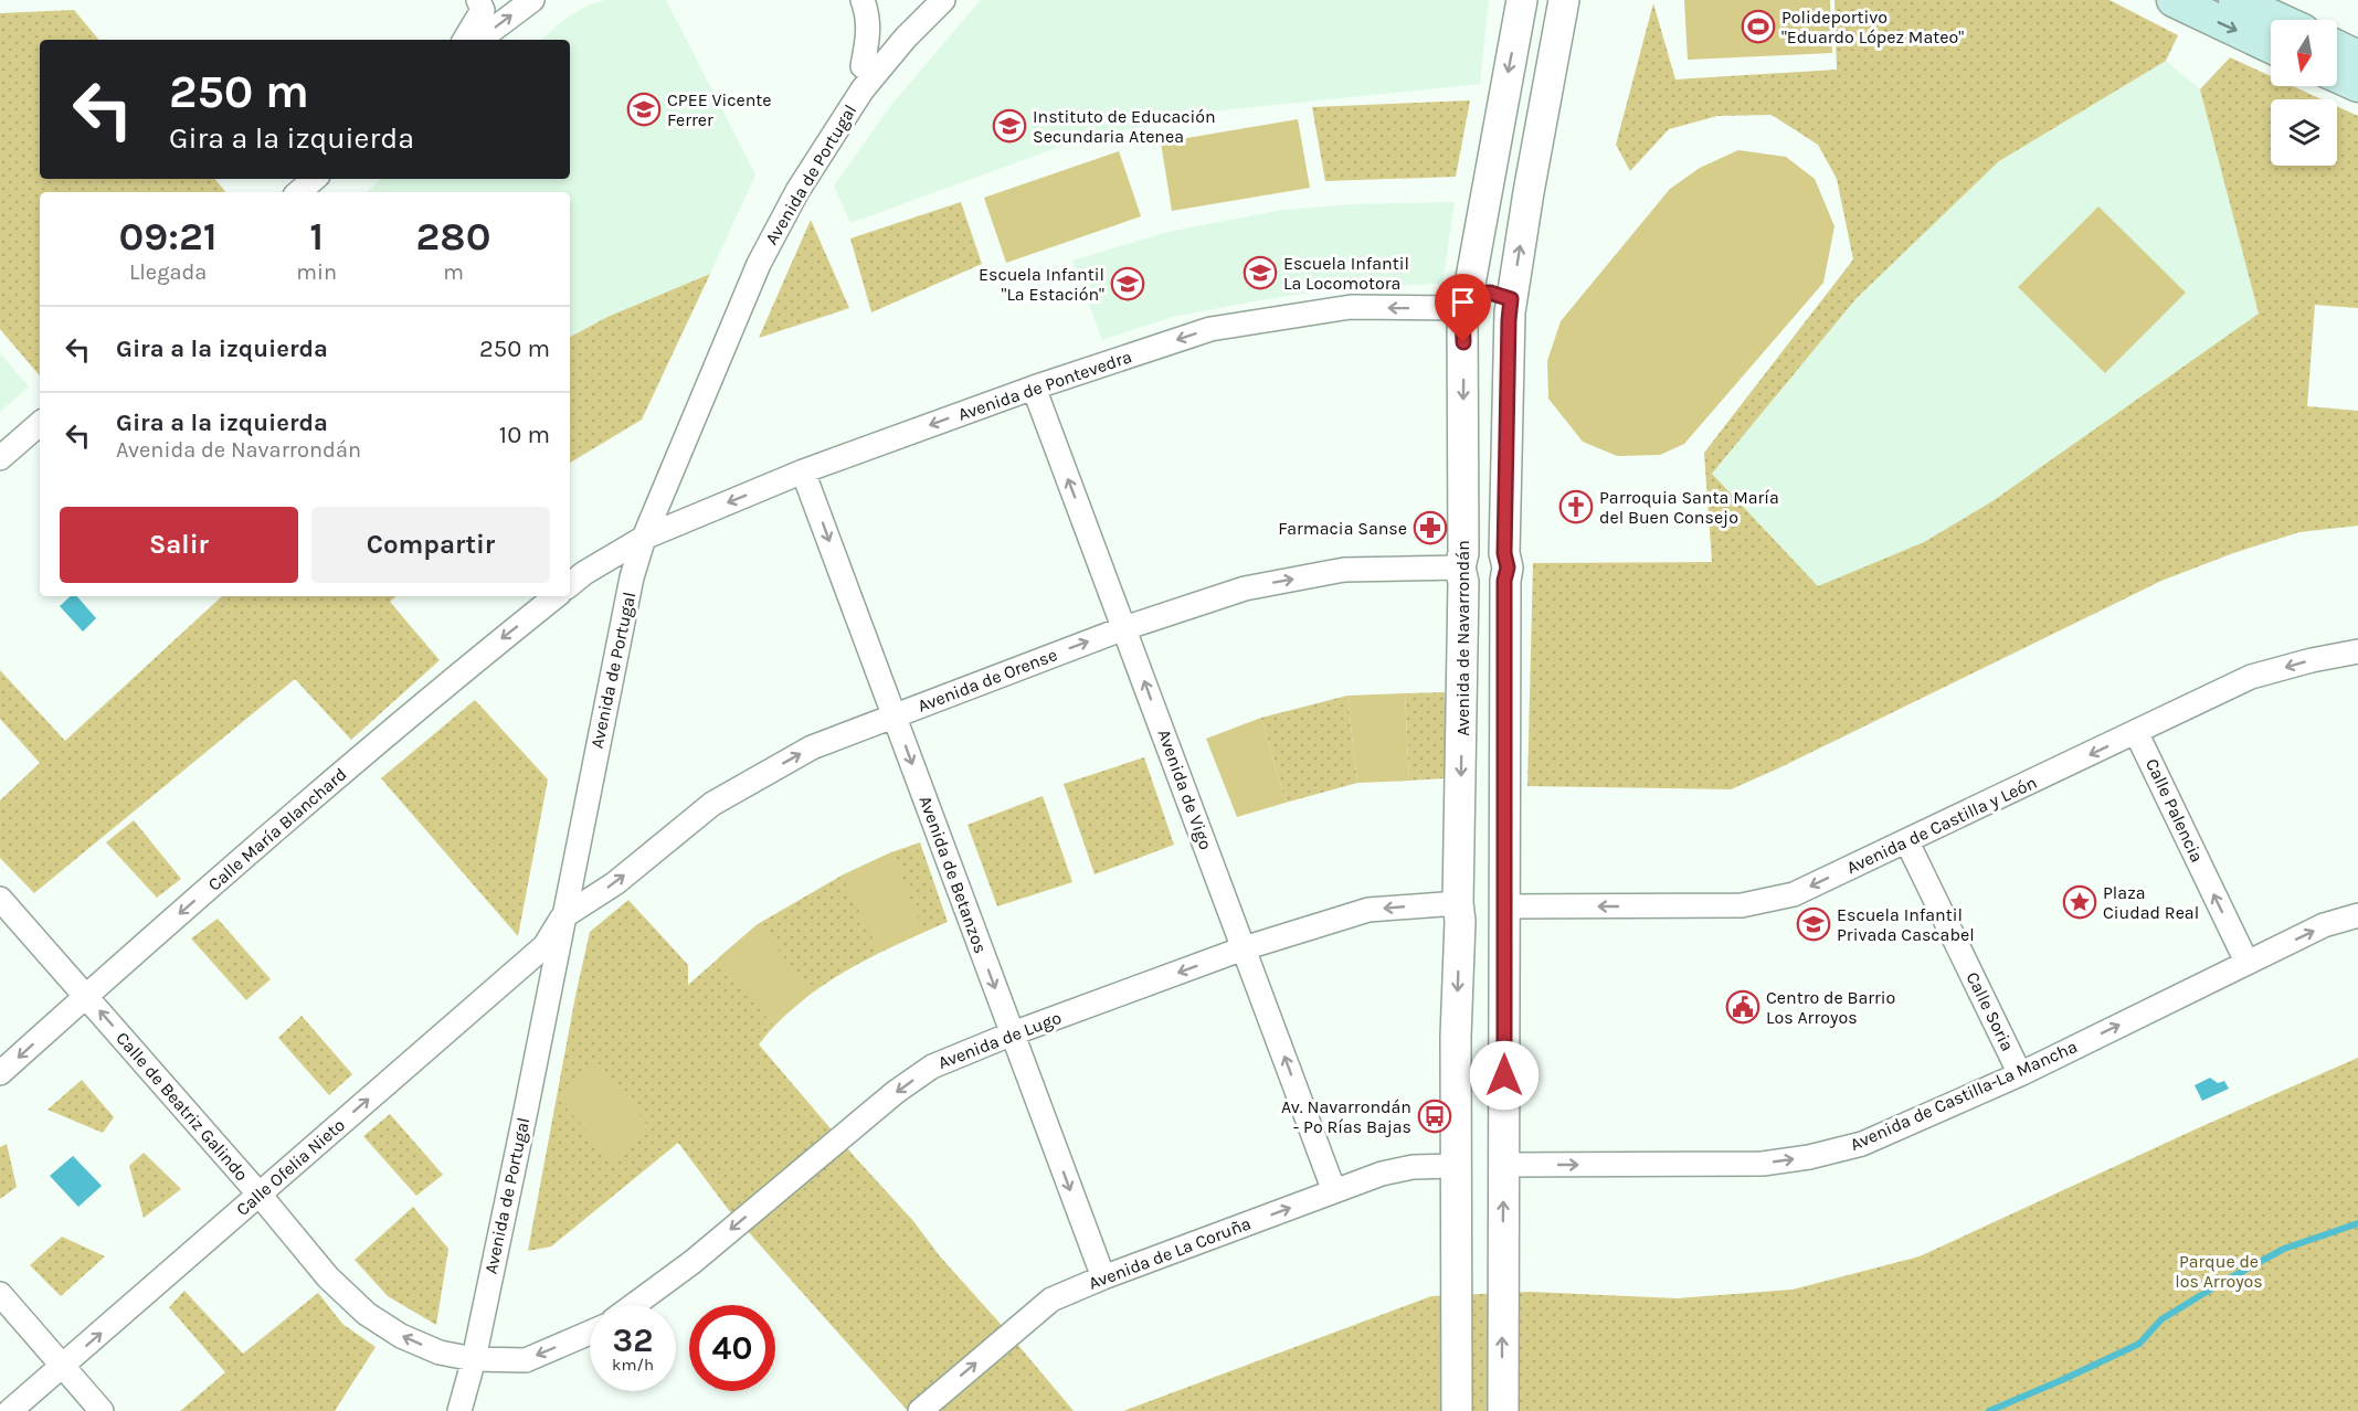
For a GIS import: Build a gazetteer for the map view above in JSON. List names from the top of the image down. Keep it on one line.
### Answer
{"streets":{"street":["Avenida de Portugal","Avenida de Pontevedra","Avenida de Navarrondán","Avenida de Orense","Avenida de Vigo","Calle Palencia","Avenida de Castilla y León","Calle María Blanchard","Avenida de Betanzos","Calle Soria","Avenida de Lugo","Avenida de Castilla-La Mancha","Calle de Beatriz Galindo","Calle Ofelia Nieto","Avenida de La Coruña"]},"crossings":[["Avenida de Portugal","Avenida de Pontevedra"],["Avenida de Portugal","Avenida de Orense"],["Avenida de Portugal","Calle de Beatriz Galindo"],["Avenida de Portugal","Calle Ofelia Nieto"],["Avenida de Pontevedra","Avenida de Navarrondán"],["Avenida de Pontevedra","Avenida de Vigo"],["Avenida de Pontevedra","Avenida de Betanzos"],["Avenida de Navarrondán","Avenida de Orense"],["Avenida de Navarrondán","Avenida de Lugo"],["Avenida de Navarrondán","Avenida de La Coruña"],["Avenida de Orense","Avenida de Vigo"],["Avenida de Orense","Avenida de Betanzos"],["Avenida de Orense","Calle Ofelia Nieto"],["Avenida de Vigo","Avenida de Lugo"],["Avenida de Vigo","Avenida de La Coruña"],["Calle Palencia","Avenida de Castilla y León"],["Calle Palencia","Avenida de Castilla-La Mancha"],["Avenida de Castilla y León","Calle Soria"],["Calle María Blanchard","Calle de Beatriz Galindo"],["Avenida de Betanzos","Avenida de Lugo"],["Avenida de Betanzos","Avenida de La Coruña"],["Calle Soria","Avenida de Castilla-La Mancha"],["Calle de Beatriz Galindo","Calle Ofelia Nieto"]],"one_way":["Avenida de Pontevedra","Avenida de Orense","Avenida de Vigo","Calle Palencia","Avenida de Castilla y León","Calle María Blanchard","Avenida de Betanzos","Avenida de Lugo","Avenida de Castilla-La Mancha","Calle de Beatriz Galindo","Calle Ofelia Nieto","Avenida de La Coruña"],"parks":["Parque de los Arroyos"],"places":{"sports":["Polideportivo \"Eduardo López Mateo\""],"school or university":["CPEE Vicente Ferrer","Instituto de Educación Secundaria Atenea","Escuela Infantil La Locomotora","Escuela Infantil \"La Estación\"","Escuela Infantil Privada Cascabel"],"church":["Parroquia Santa María del Buen Consejo"],"pharmacy":["Farmacia Sanse"],"place":["Plaza Ciudad Real"],"public building":["Centro de Barrio Los Arroyos"],"bus stop":["Av. Navarrondán - Pº Rías Bajas"]},"north":"bottom","page":{"turn":["250 m","Gira a la izquierda"],"eta":["09:21","Llegada","1","min","280","m"],"list":[{"name":"Gira a la izquierda","value":"250 m"},{"name":"Gira a la izquierda","note":"Avenida de Navarrondán","value":"10 m"}],"buttons":["Salir","Compartir"],"speed":"32 km/h","limit":"40"}}
